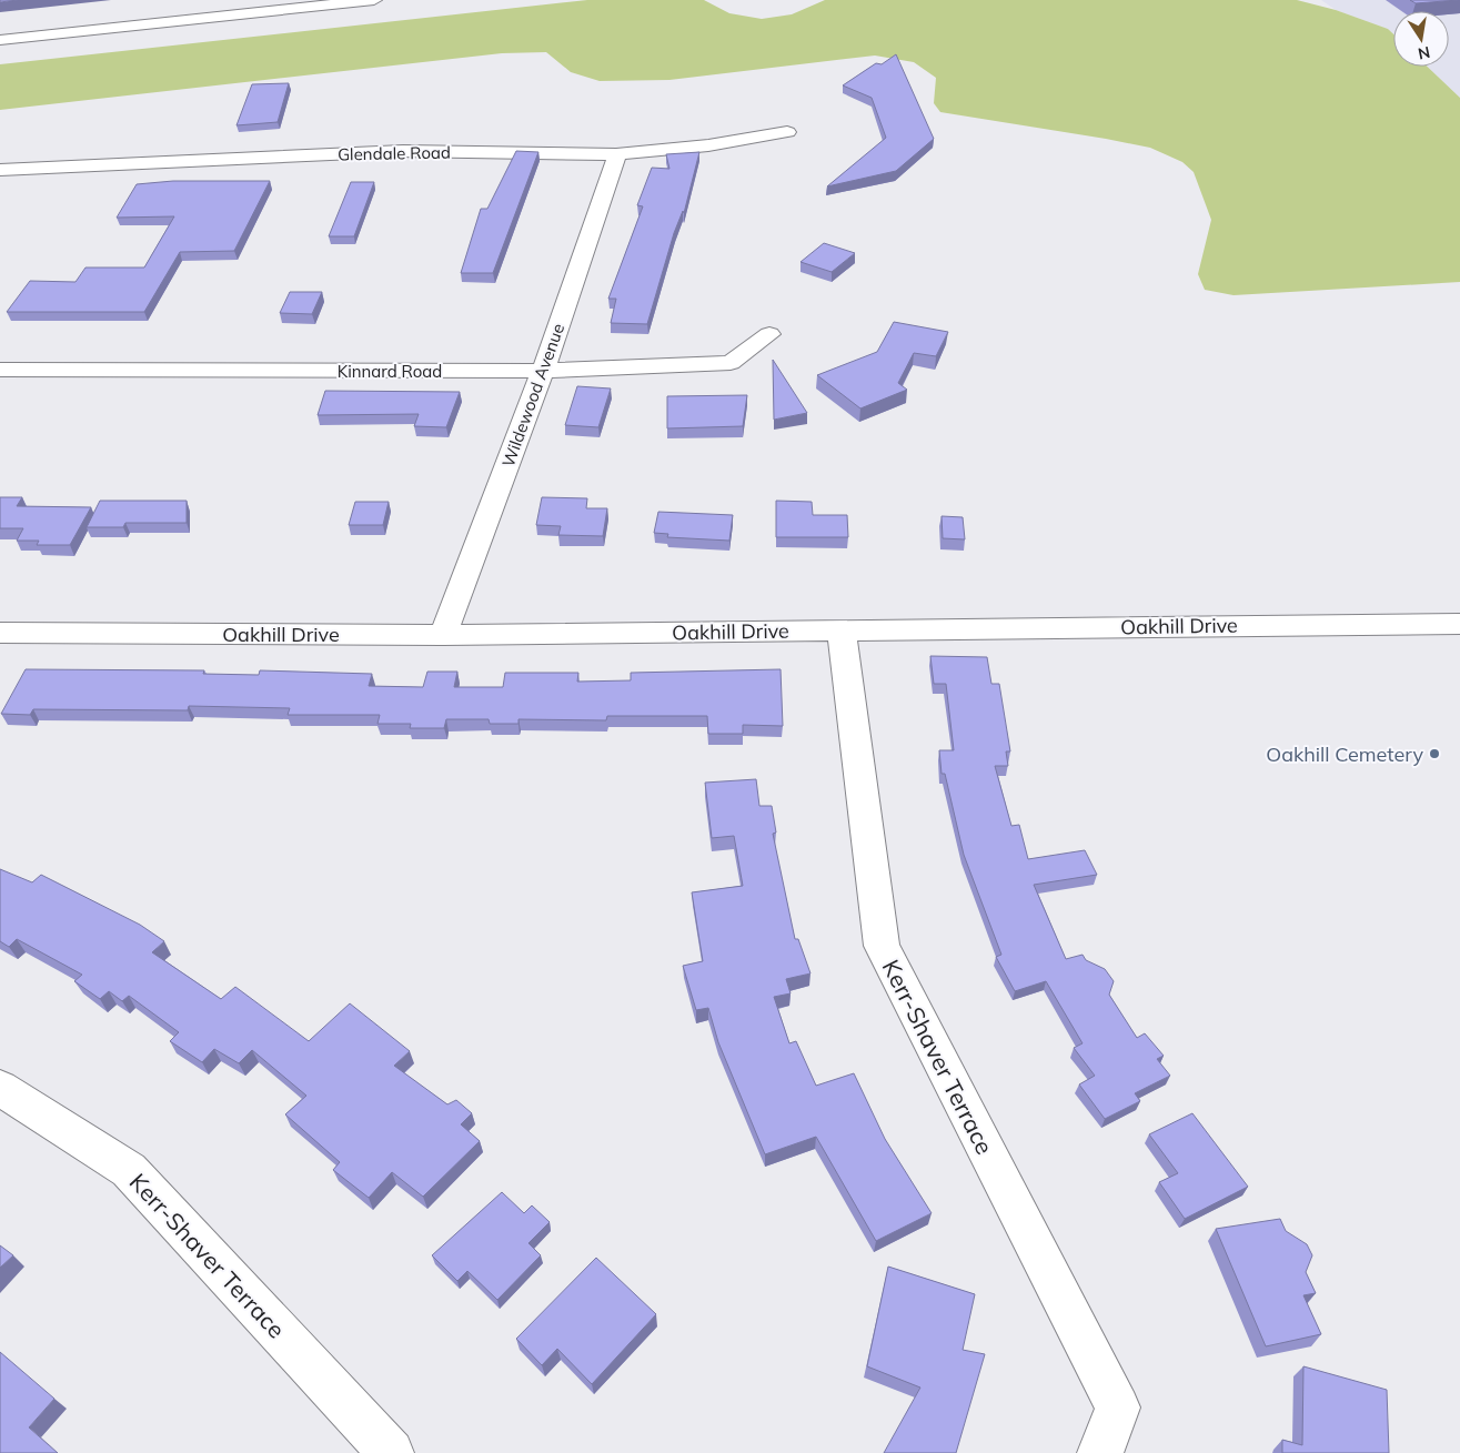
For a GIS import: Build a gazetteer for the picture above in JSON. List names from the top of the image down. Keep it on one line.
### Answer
{"streets":{"street":["Glendale Road","Kinnard Road","Wildewood Avenue","Oakhill Drive","Kerr-Shaver Terrace"]},"crossings":[["Glendale Road","Wildewood Avenue"],["Kinnard Road","Wildewood Avenue"],["Wildewood Avenue","Oakhill Drive"],["Oakhill Drive","Kerr-Shaver Terrace"]],"places":["Oakhill Cemetery"],"north":"bottom"}
